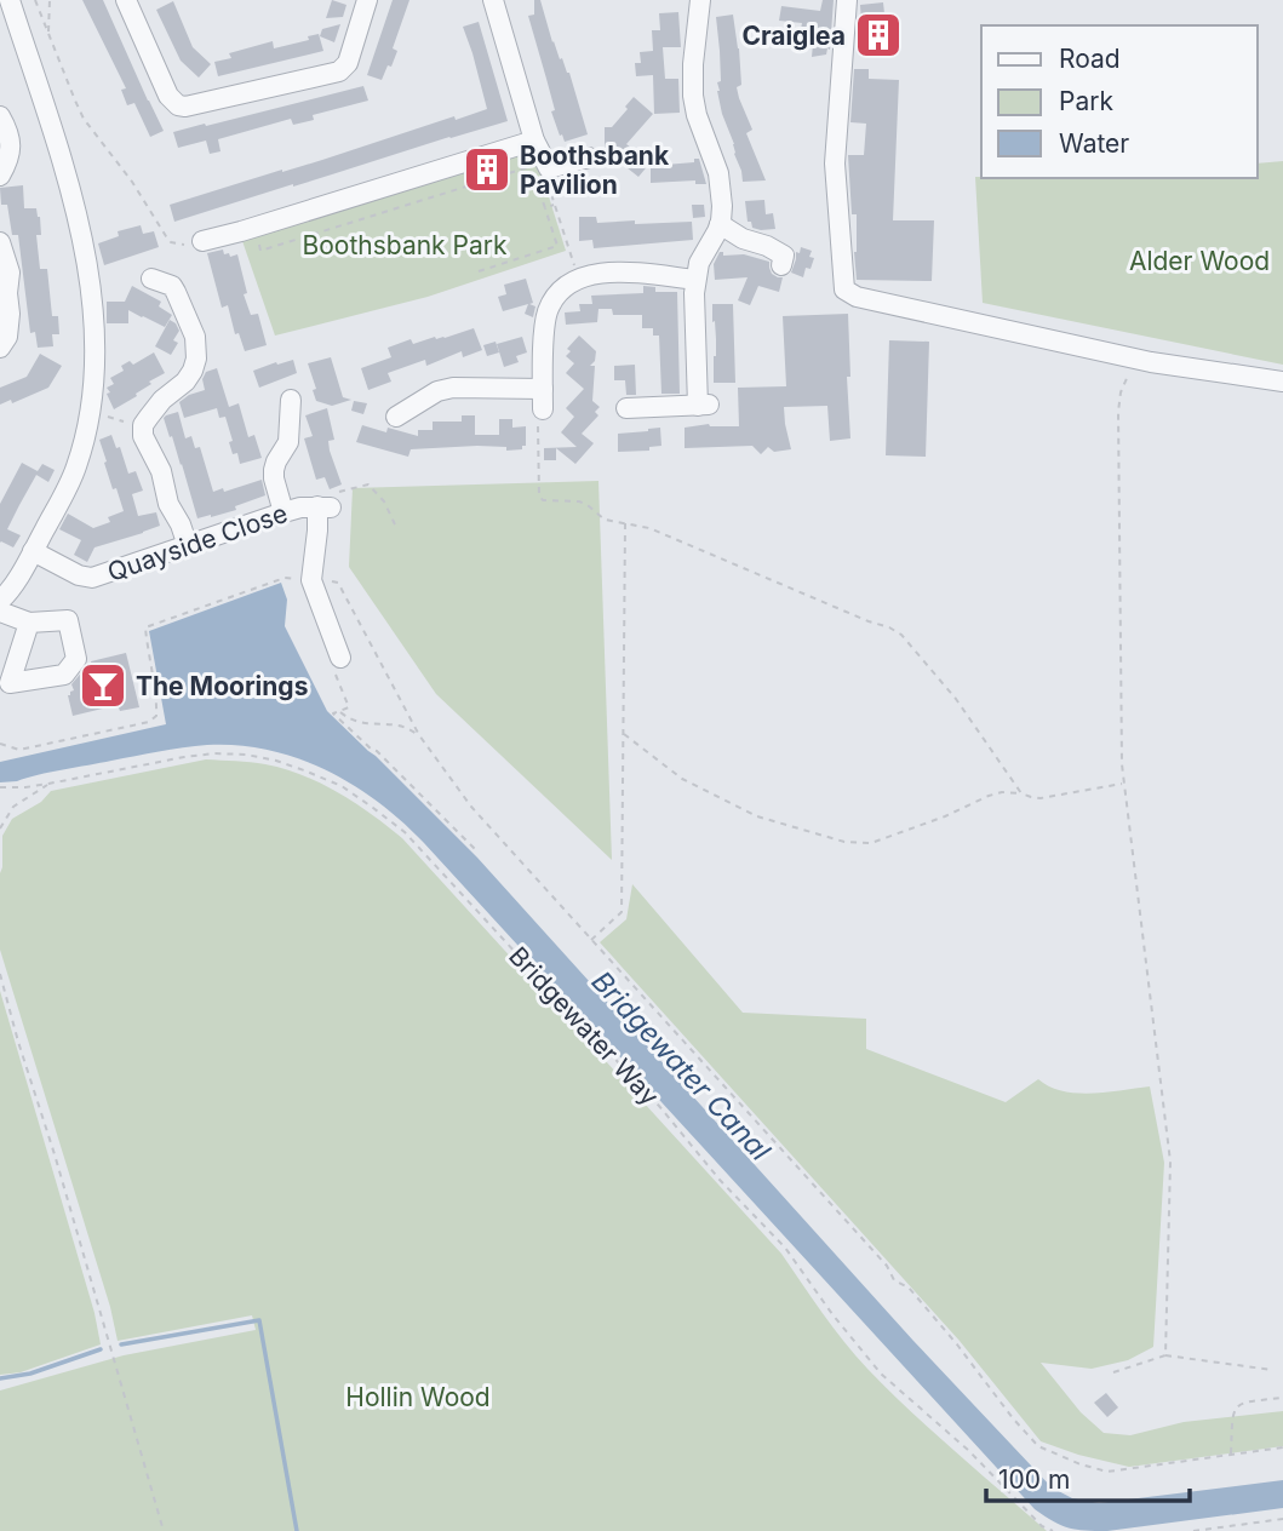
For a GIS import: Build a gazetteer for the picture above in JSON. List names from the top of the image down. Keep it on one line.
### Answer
{"streets":{"street":["Quayside Close"],"path":["Bridgewater Way"]},"water":["Bridgewater Canal"],"parks":["Boothsbank Park","Alder Wood","Hollin Wood"],"places":{"building":["Craiglea","Boothsbank Pavilion"],"bar":["The Moorings"]},"legend":["Road","Park","Water"],"scale_bar":"100 m"}
